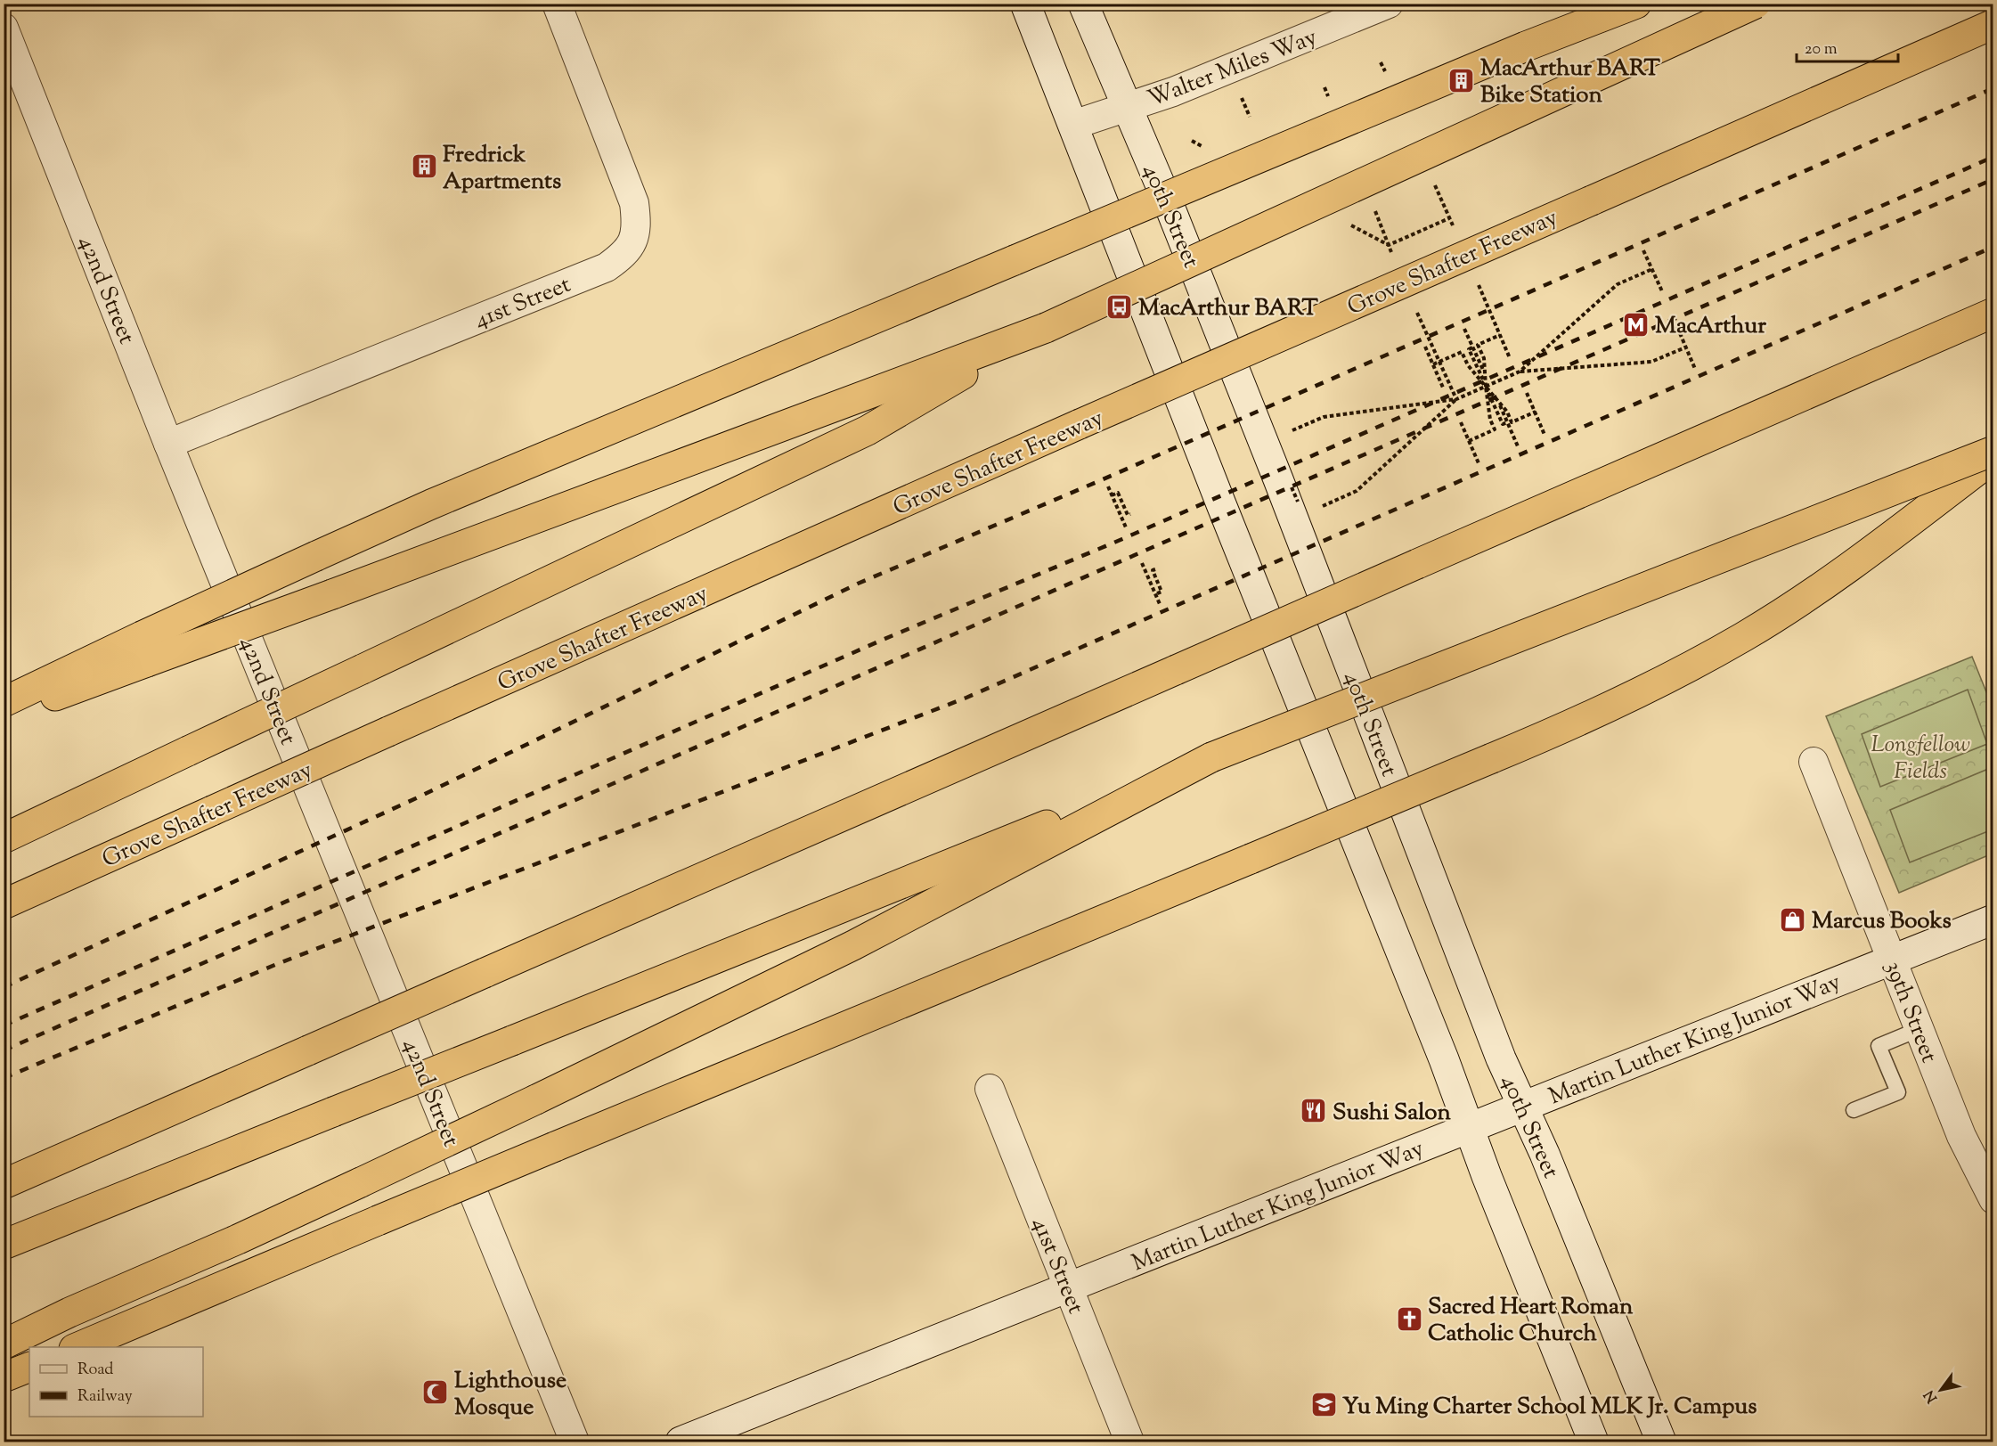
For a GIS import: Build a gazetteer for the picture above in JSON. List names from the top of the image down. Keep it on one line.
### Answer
{"streets":{"highway":["Grove Shafter Freeway"],"main road":["40th Street","Martin Luther King Junior Way"],"street":["Walter Miles Way","42nd Street","41st Street","39th Street"]},"crossings":[["Walter Miles Way","40th Street"],["40th Street","Martin Luther King Junior Way"],["42nd Street","41st Street"],["41st Street","Martin Luther King Junior Way"],["39th Street","Martin Luther King Junior Way"]],"parks":["Longfellow Fields"],"places":{"building":["MacArthur BART Bike Station","Fredrick Apartments"],"bus stop":["MacArthur BART"],"metro station":["MacArthur"],"shop":["Marcus Books"],"restaurant":["Sushi Salon"],"church":["Sacred Heart Roman Catholic Church"],"mosque":["Lighthouse Mosque"],"school or university":["Yu Ming Charter School MLK Jr. Campus"]},"legend":["Road","Railway"],"scale_bar":"20 m","north":"bottom left"}
